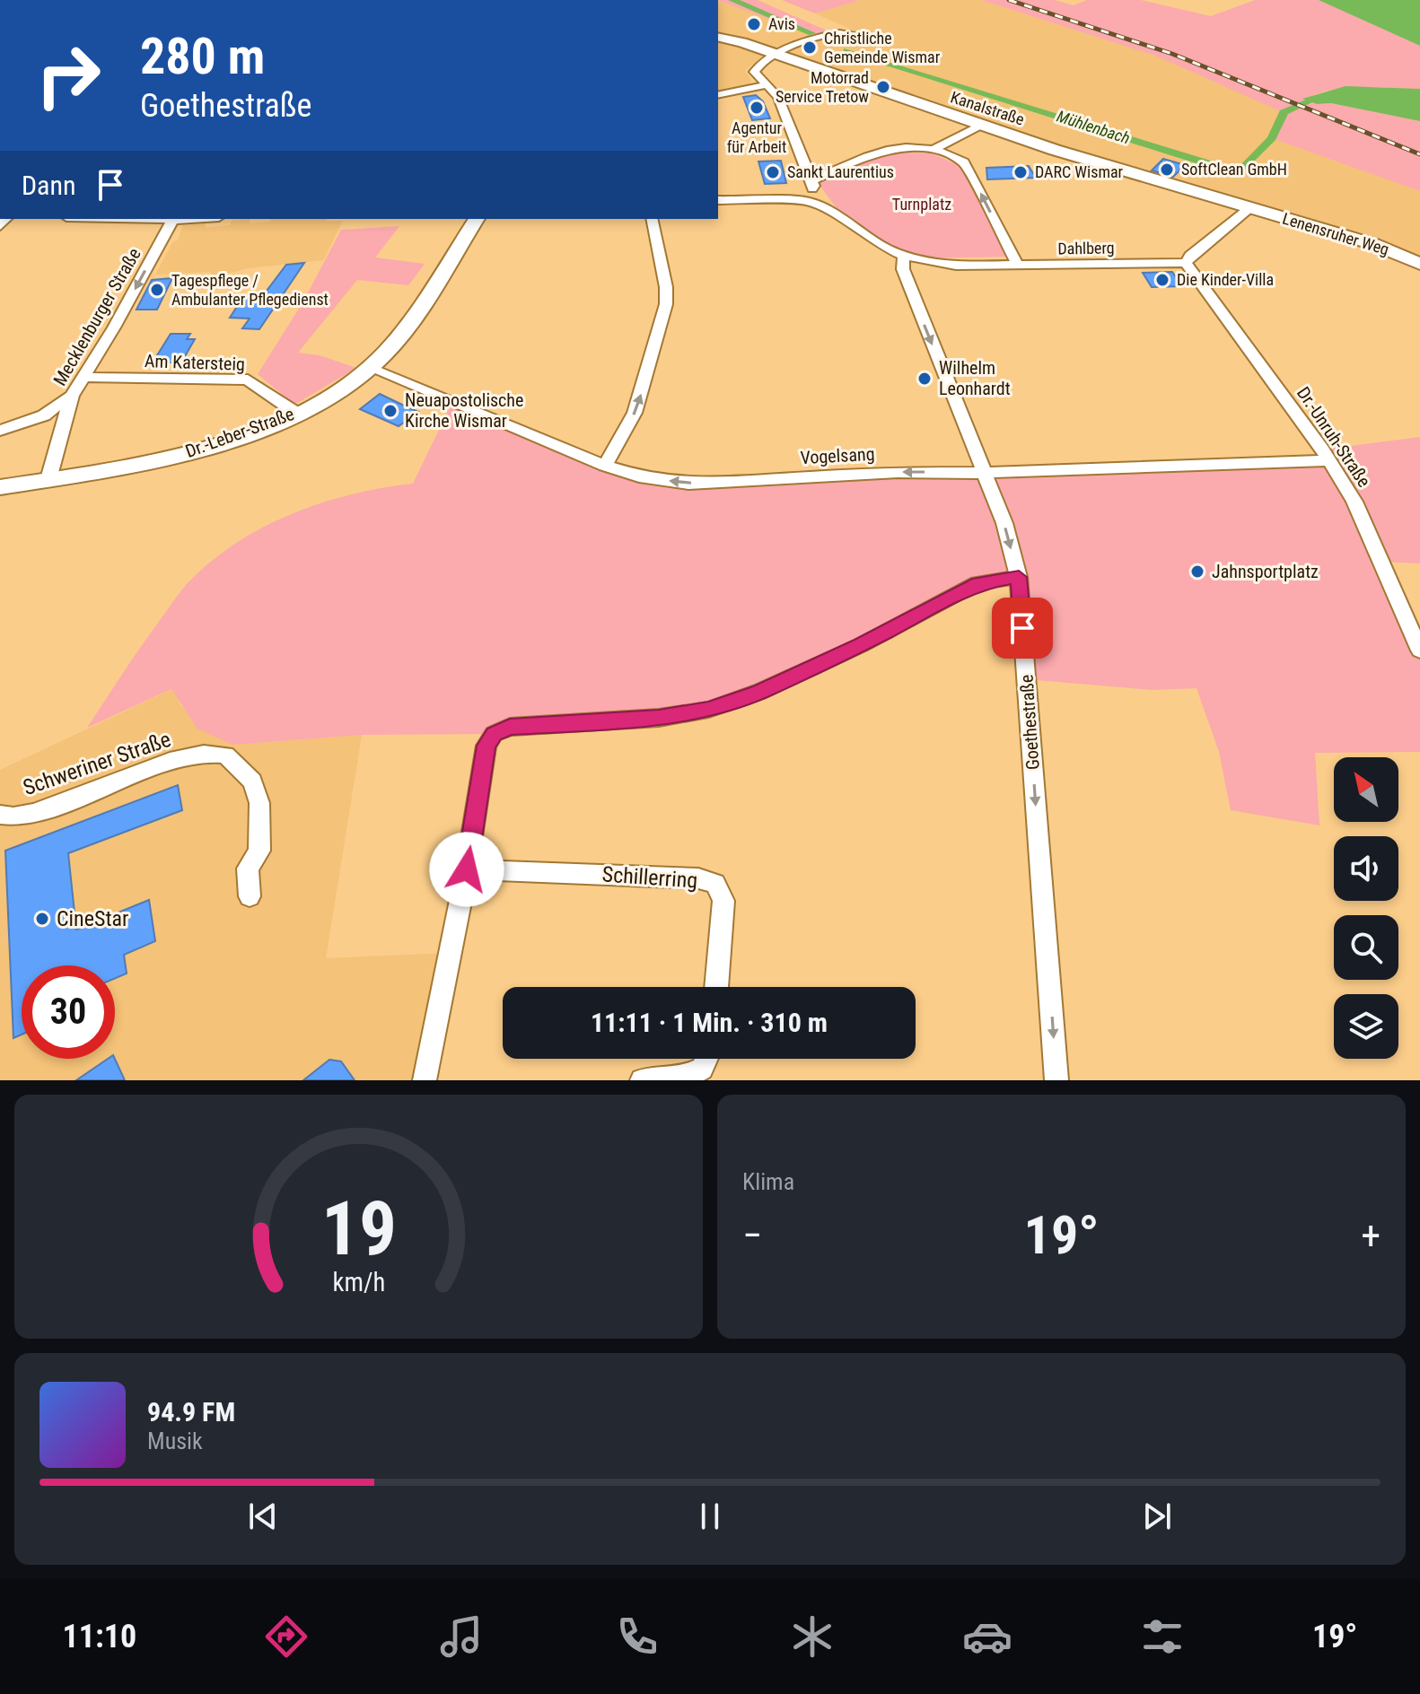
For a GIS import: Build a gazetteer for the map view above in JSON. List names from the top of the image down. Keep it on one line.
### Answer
{"streets":{"street":["Kanalstraße","Lenensruher Weg","Dahlberg","Mecklenburger Straße","Am Katersteig","Dr.-Leber-Straße","Dr.-Unruh-Straße","Vogelsang","Goethestraße","Schweriner Straße","Schillerring"]},"crossings":[["Kanalstraße","Lenensruher Weg"],["Dahlberg","Dr.-Unruh-Straße"],["Dahlberg","Goethestraße"],["Mecklenburger Straße","Am Katersteig"],["Mecklenburger Straße","Dr.-Leber-Straße"],["Am Katersteig","Dr.-Leber-Straße"],["Dr.-Leber-Straße","Vogelsang"],["Dr.-Unruh-Straße","Vogelsang"],["Vogelsang","Goethestraße"]],"one_way":["Mecklenburger Straße","Vogelsang","Goethestraße"],"water":["Mühlenbach"],"parks":["Turnplatz"],"places":["Avis","Christliche Gemeinde Wismar","Motorrad Service Tretow","Agentur für Arbeit","SoftClean GmbH","Sankt Laurentius","DARC Wismar","Die Kinder-Villa","Tagespflege / Ambulanter Pflegedienst","Wilhelm Leonhardt","Neuapostolische Kirche Wismar","Jahnsportplatz","CineStar"],"north":"top left","page":{"turn":["280 m","Goethestraße"],"then":"Dann","limit":"30","trip":"11:11 · 1 Min. · 310 m","tile":"Klima","heat":["−","19°","+"],"song":["94.9 FM","Musik"],"tabs":["11:10","19°"],"gauge":["19","km/h"]}}
